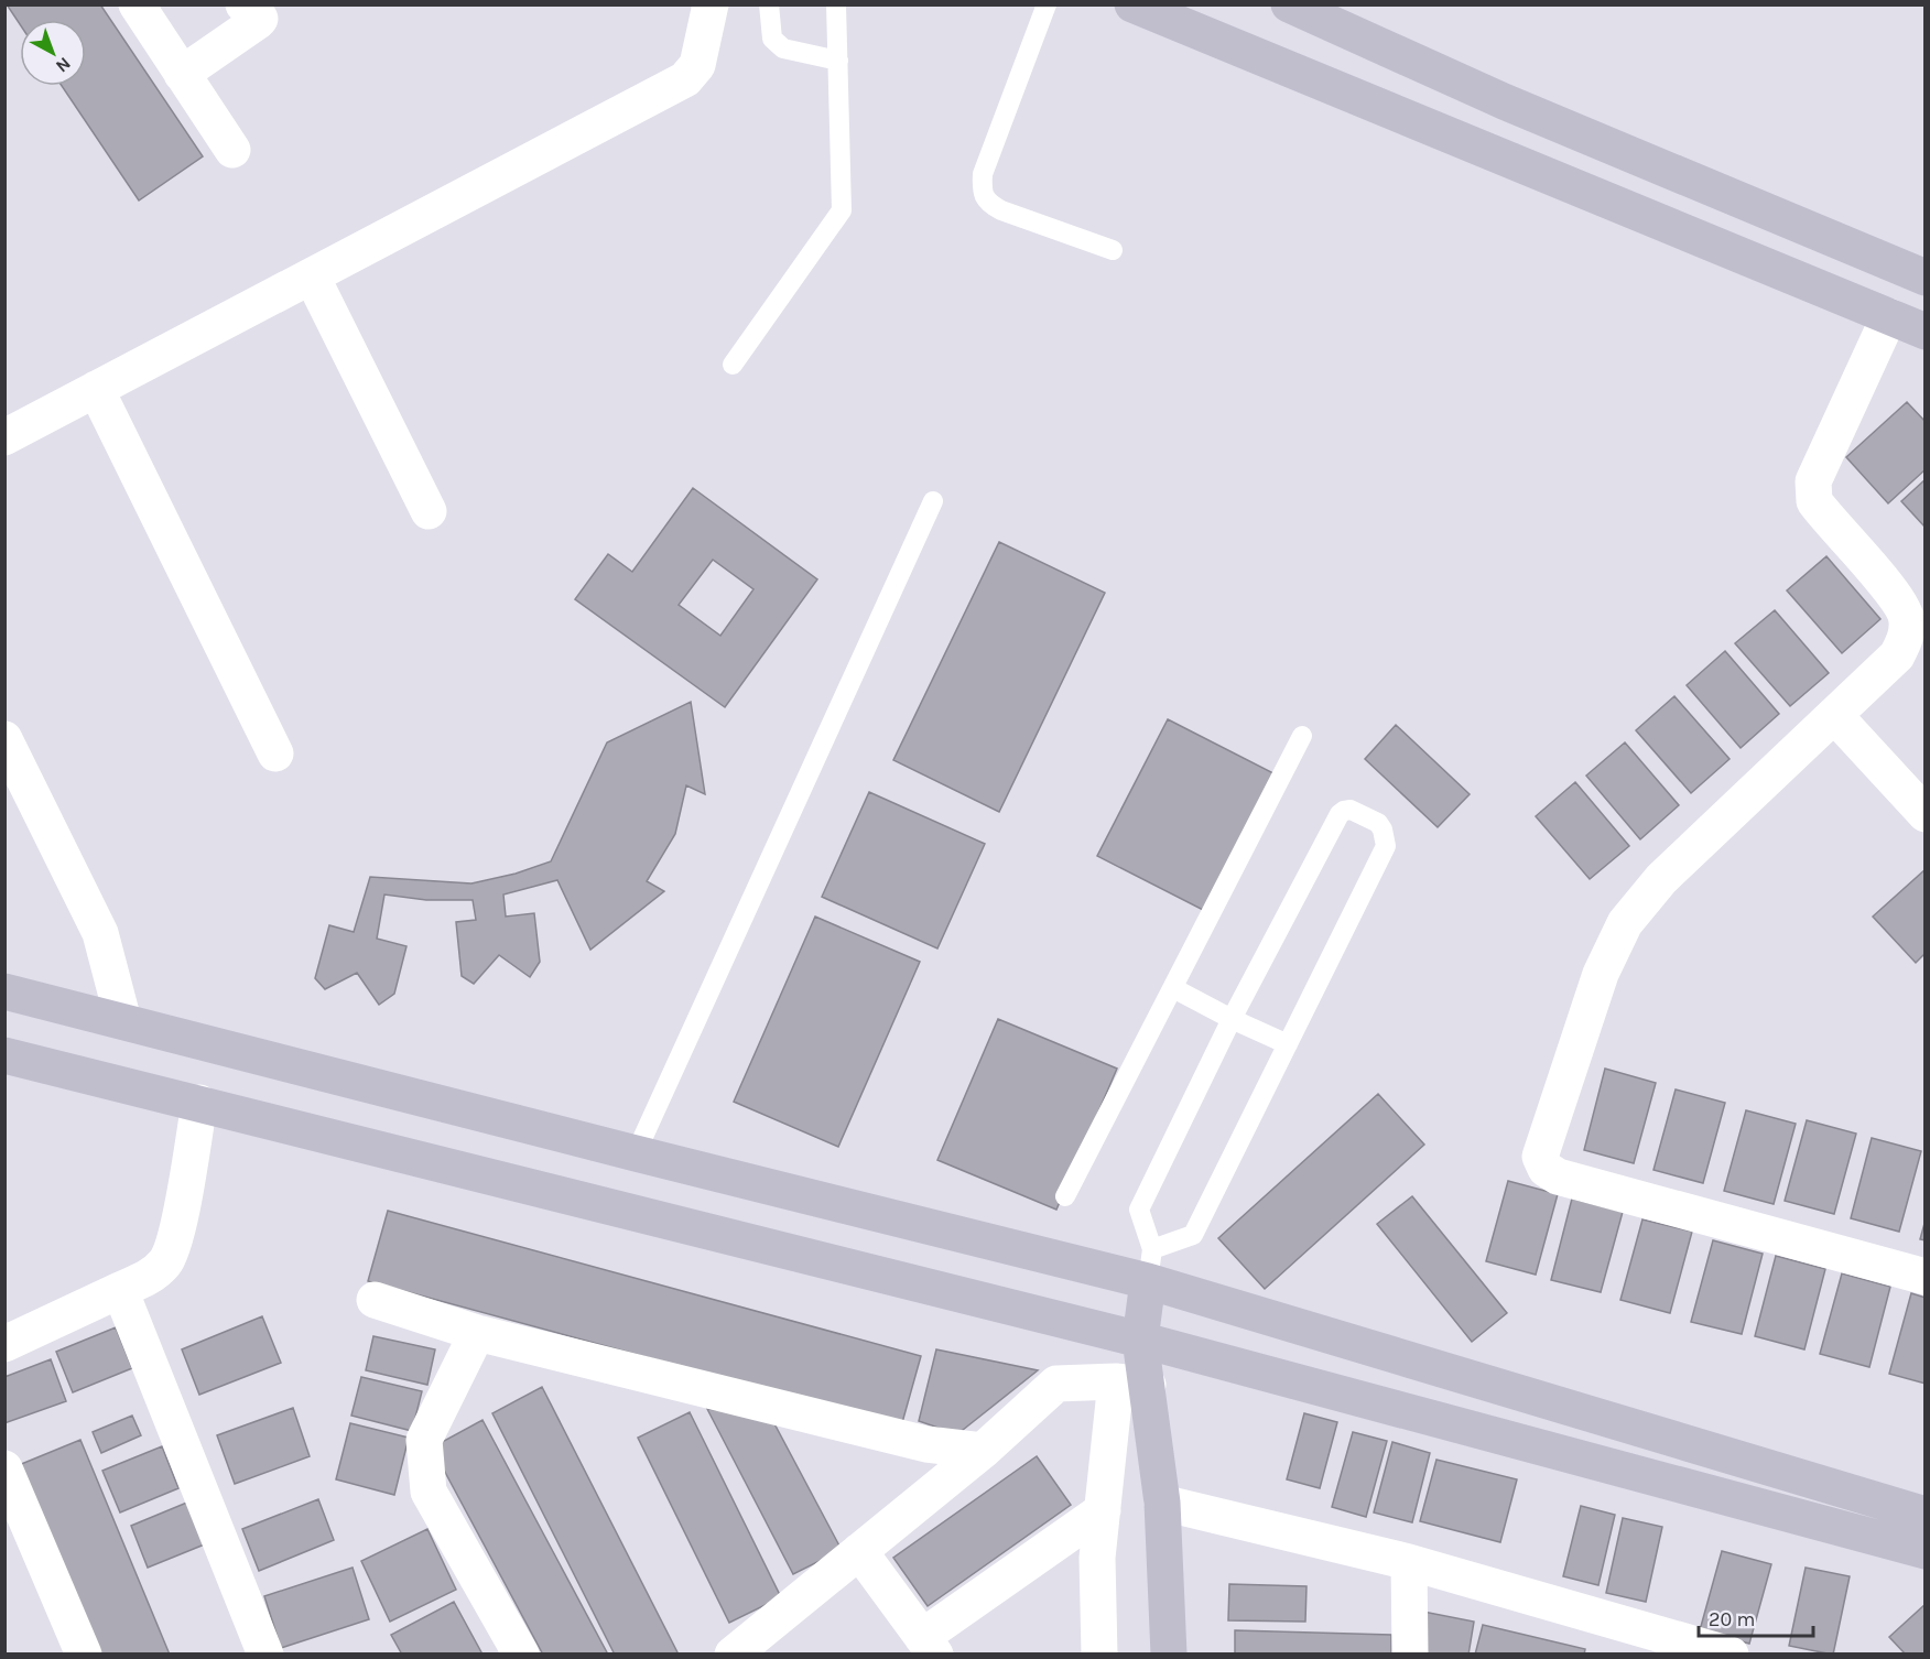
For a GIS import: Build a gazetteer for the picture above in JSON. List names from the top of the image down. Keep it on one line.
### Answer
{"scale_bar":"20 m","north":"bottom right"}
